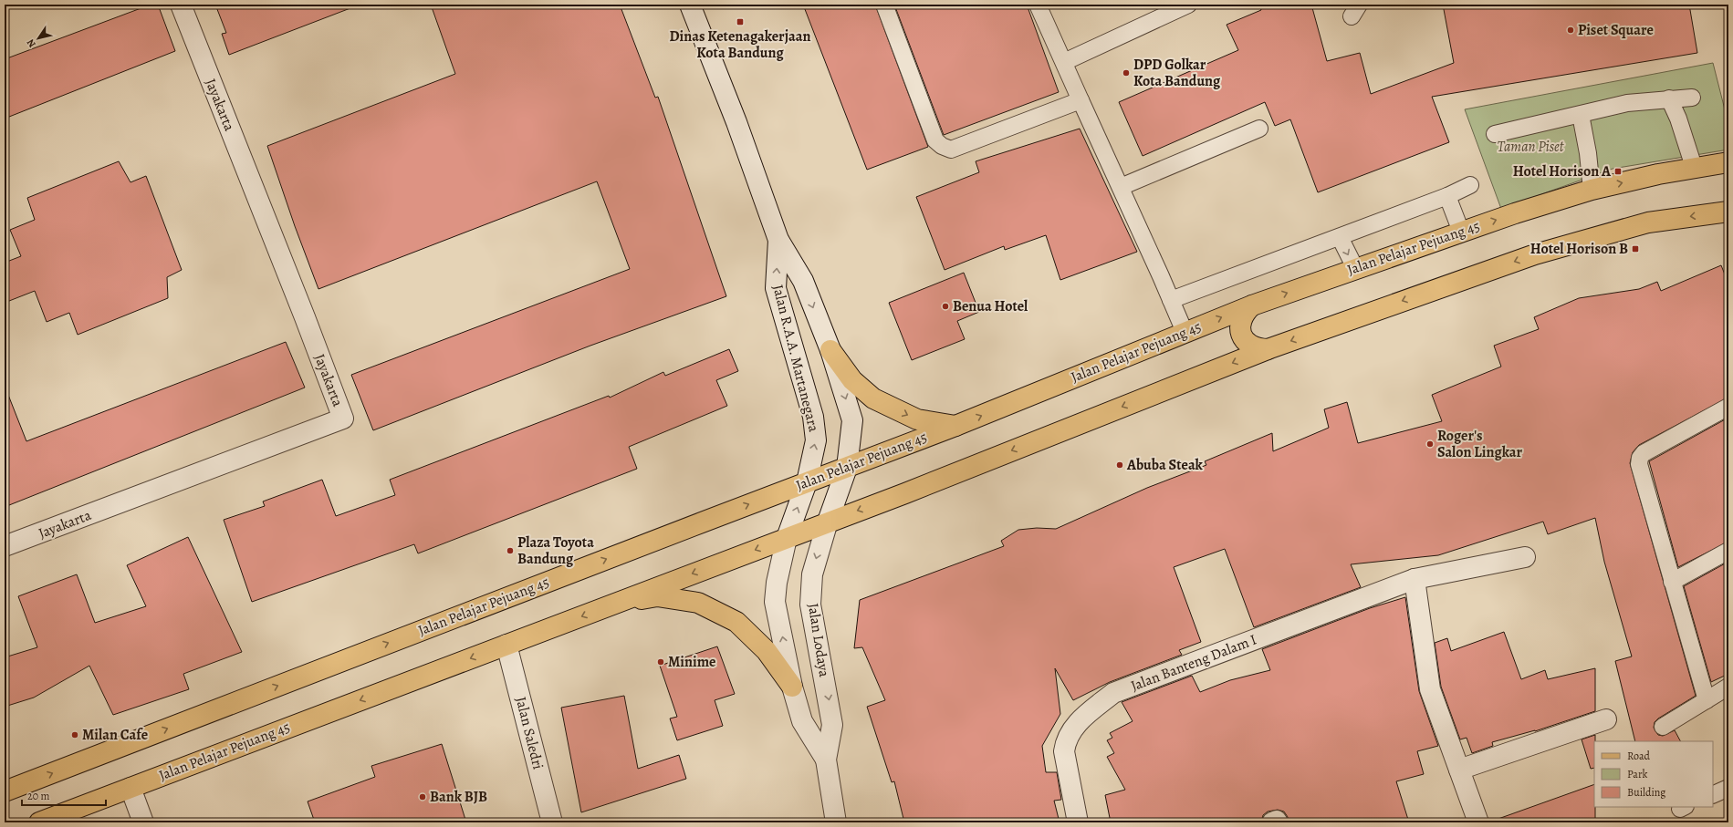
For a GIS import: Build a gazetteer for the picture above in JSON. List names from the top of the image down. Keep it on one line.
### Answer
{"streets":{"main road":["Jalan Pelajar Pejuang 45"],"street":["Jayakarta","Jalan R.A.A. Martanegara","Jalan Lodaya","Jalan Banteng Dalam I","Jalan Saledri"]},"crossings":[["Jalan Pelajar Pejuang 45","Jalan R.A.A. Martanegara"],["Jalan Pelajar Pejuang 45","Jalan Lodaya"],["Jalan Pelajar Pejuang 45","Jalan Saledri"],["Jalan R.A.A. Martanegara","Jalan Lodaya"]],"parks":["Taman Piset"],"places":{"transit":["Dinas Ketenagakerjaan Kota Bandung","Hotel Horison A","Hotel Horison B"],"other":["Piset Square","DPD Golkar Kota Bandung","Benua Hotel","Roger's Salon Lingkar","Abuba Steak","Plaza Toyota Bandung","Minime","Milan Cafe","Bank BJB"]},"legend":["Road","Park","Building"],"scale_bar":"20 m","north":"bottom left"}
